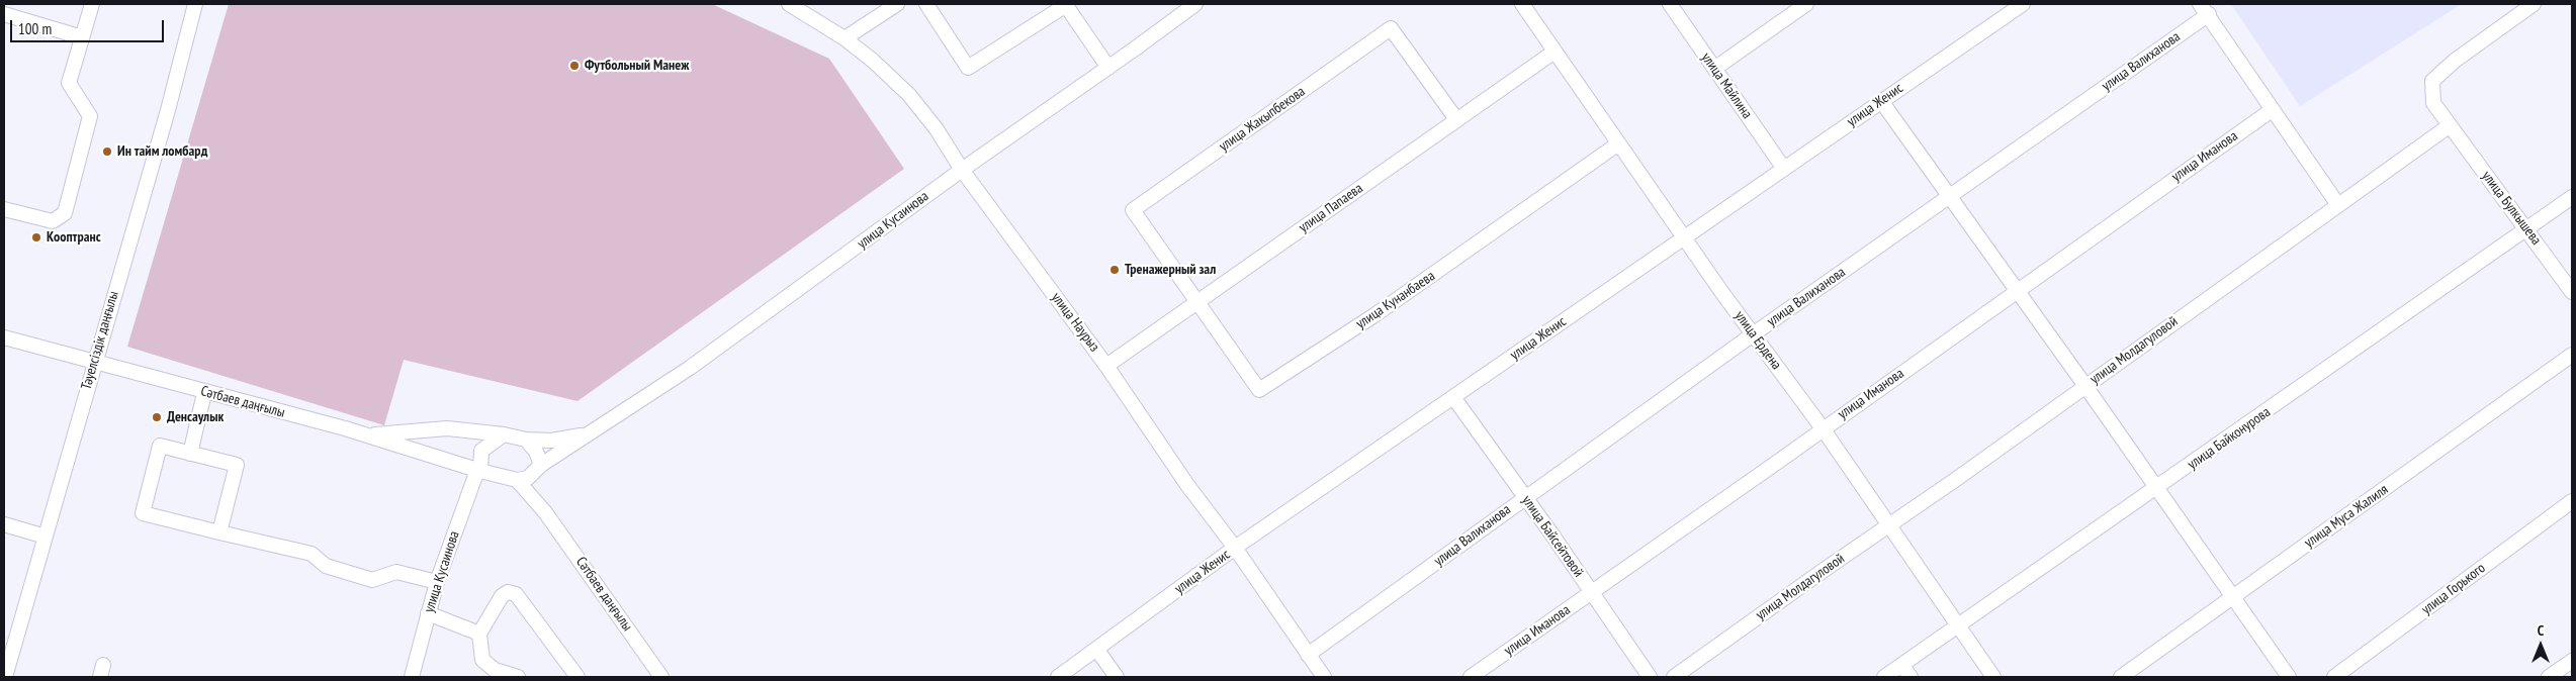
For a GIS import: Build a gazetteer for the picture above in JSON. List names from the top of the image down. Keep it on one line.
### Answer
{"streets":{"street":["улица Валиханова","улица Майлина","улица Женис","улица Жакыпбекова","улица Иманова","улица Папаева","улица Булкышева","улица Кусаинова","улица Кунанбаева","улица Наурыз","Тәуелсіздік даңғылы","улица Ердена","улица Молдагуловой","Сәтбаев даңғылы","улица Байконурова","улица Муса Жалиля","улица Байсейтовой","улица Горького"]},"crossings":[["улица Валиханова","улица Наурыз"],["улица Валиханова","улица Ердена"],["улица Валиханова","улица Байсейтовой"],["улица Майлина","улица Женис"],["улица Женис","улица Наурыз"],["улица Женис","улица Ердена"],["улица Женис","улица Байсейтовой"],["улица Жакыпбекова","улица Папаева"],["улица Жакыпбекова","улица Кунанбаева"],["улица Иманова","улица Ердена"],["улица Иманова","улица Байсейтовой"],["улица Папаева","улица Кунанбаева"],["улица Папаева","улица Наурыз"],["улица Папаева","улица Ердена"],["улица Булкышева","улица Молдагуловой"],["улица Булкышева","улица Байконурова"],["улица Кусаинова","улица Наурыз"],["улица Кусаинова","Сәтбаев даңғылы"],["улица Кунанбаева","улица Ердена"],["Тәуелсіздік даңғылы","Сәтбаев даңғылы"],["улица Ердена","улица Молдагуловой"],["улица Ердена","улица Байконурова"]],"places":["Футбольный Манеж","Ин тайм ломбард","Кооптранс","Тренажерный зал","Денсаулык"],"scale_bar":"100 m","north":"top"}
